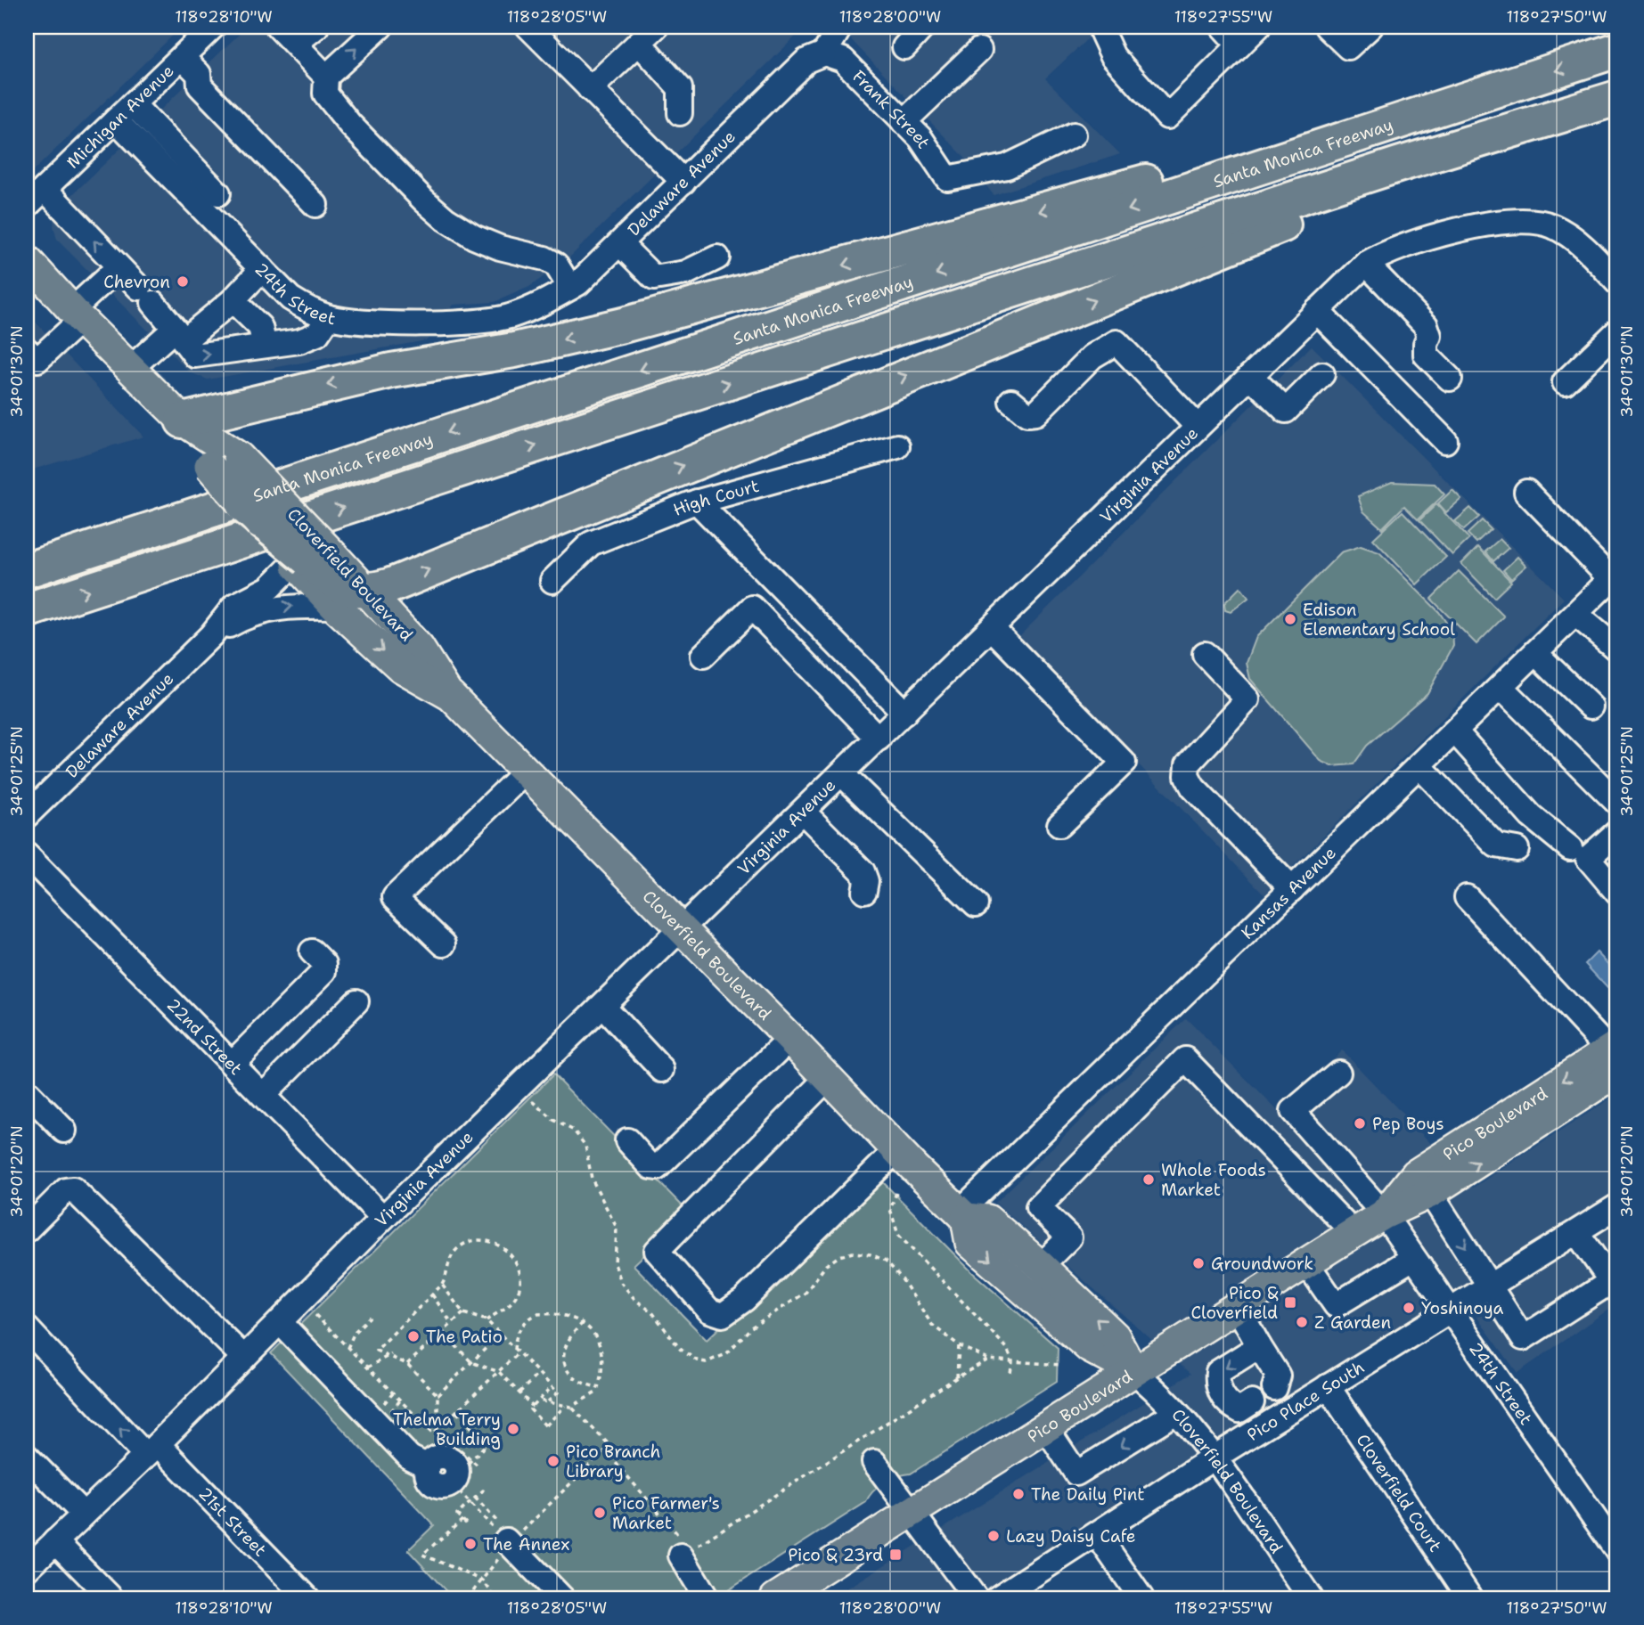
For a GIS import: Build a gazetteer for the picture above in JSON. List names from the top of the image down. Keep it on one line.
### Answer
{"streets":{"highway":["Santa Monica Freeway"],"main road":["Cloverfield Boulevard","Pico Boulevard"],"street":["Frank Street","Michigan Avenue","Delaware Avenue","24th Street","Virginia Avenue","High Court","Kansas Avenue","22nd Street","Pico Place South","Cloverfield Court","21st Street"]},"crossings":[["Frank Street","Delaware Avenue"],["Michigan Avenue","24th Street"],["Delaware Avenue","24th Street"],["Delaware Avenue","Cloverfield Boulevard"],["24th Street","Pico Boulevard"],["24th Street","Pico Place South"],["Virginia Avenue","Cloverfield Boulevard"],["Virginia Avenue","22nd Street"],["Virginia Avenue","21st Street"],["Cloverfield Boulevard","Kansas Avenue"],["Cloverfield Boulevard","Pico Boulevard"],["Cloverfield Boulevard","Pico Place South"],["Pico Place South","Cloverfield Court"]],"places":{"other":["Chevron","Edison Elementary School","Pep Boys","Whole Foods Market","Groundwork","Yoshinoya","Z Garden","The Patio","Thelma Terry Building","Pico Branch Library","The Daily Pint","Pico Farmer's Market","Lazy Daisy Cafe","The Annex"],"transit":["Pico & Cloverfield","Pico & 23rd"]},"coordinates":["118°28'10\"W","118°28'05\"W","118°28'00\"W","118°27'55\"W","118°27'50\"W","34°01'30\"N","34°01'25\"N","34°01'20\"N"]}
